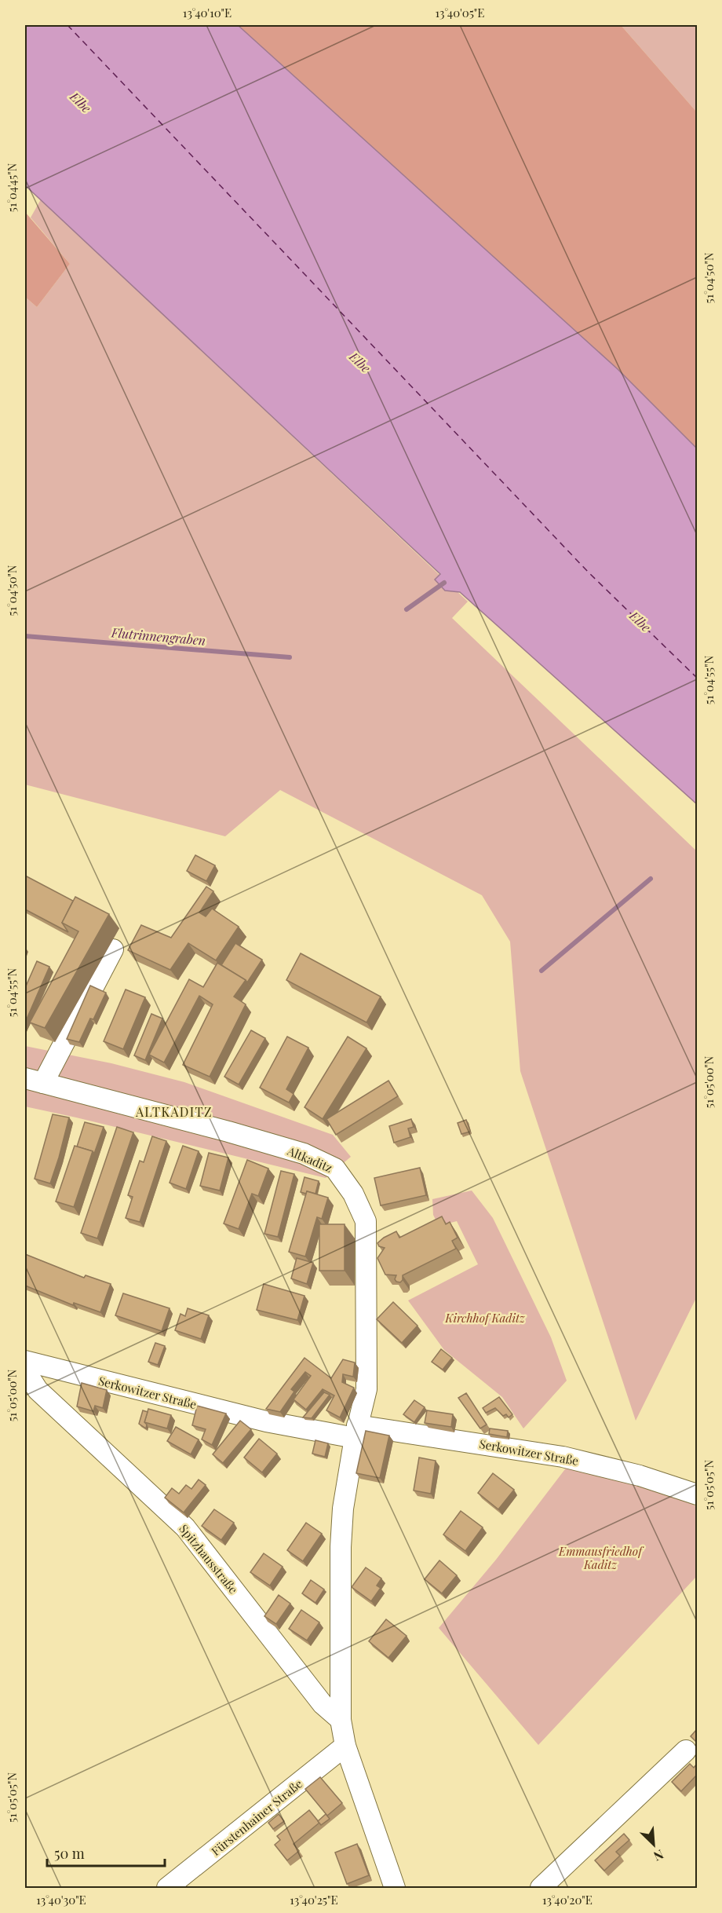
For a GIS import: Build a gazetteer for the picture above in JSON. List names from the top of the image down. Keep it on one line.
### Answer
{"streets":{"street":["Altkaditz","Serkowitzer Straße","Spitzhausstraße","Fürstenhainer Straße"]},"crossings":[["Altkaditz","Serkowitzer Straße"]],"districts":["ALTKADITZ"],"water":["Elbe","Flutrinnengraben"],"parks":["Kirchhof Kaditz","Emmausfriedhof Kaditz"],"scale_bar":"50 m","north":"bottom right","coordinates":["13°40'10\"E","13°40'05\"E","51°04'45\"N","51°04'50\"N","51°04'55\"N","51°05'00\"N","51°05'05\"N","13°40'30\"E","13°40'25\"E","13°40'20\"E"]}
